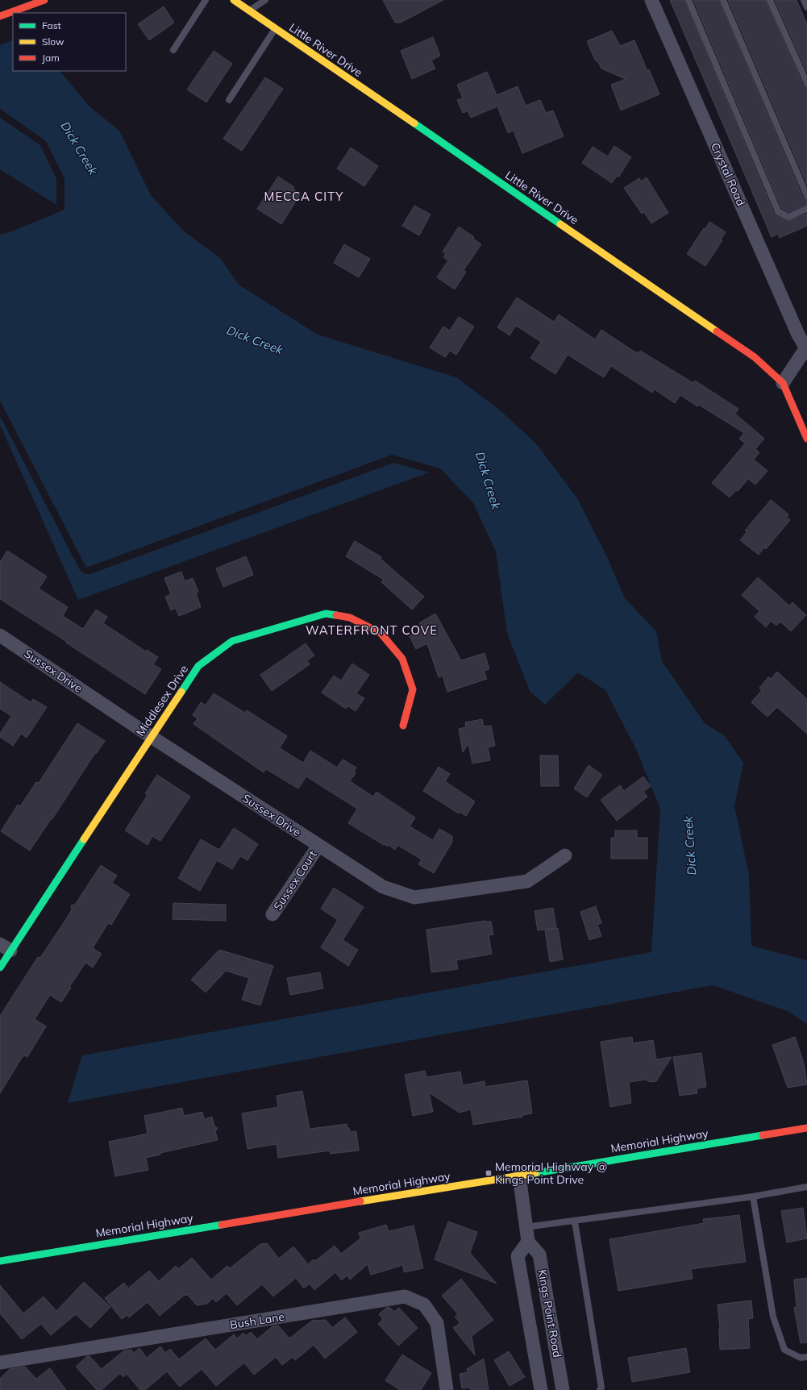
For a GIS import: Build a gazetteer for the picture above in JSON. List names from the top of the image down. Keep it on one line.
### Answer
{"streets":{"street":["Little River Drive","Crystal Road","Sussex Drive","Middlesex Drive","Sussex Court","Memorial Highway","Kings Point Road","Bush Lane"]},"crossings":[["Sussex Drive","Middlesex Drive"],["Sussex Drive","Sussex Court"]],"districts":["MECCA CITY","WATERFRONT COVE"],"water":["Dick Creek"],"places":{"transit":["Memorial Highway @ Kings Point Drive"]},"legend":["Fast","Slow","Jam"]}
